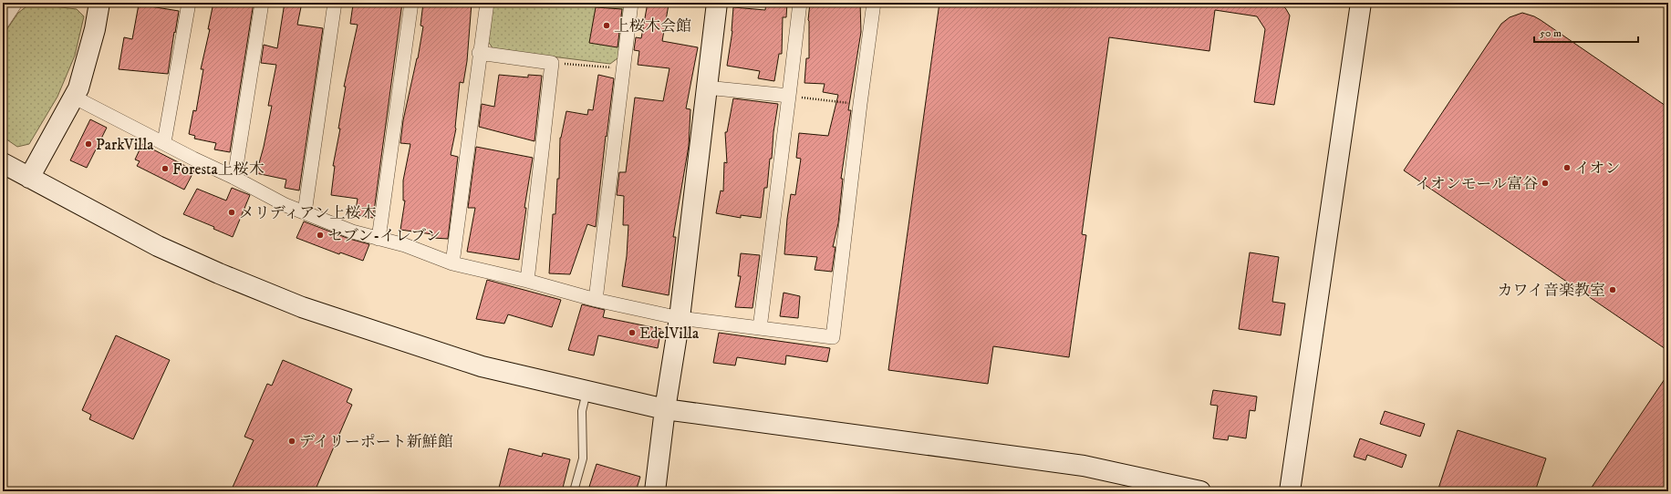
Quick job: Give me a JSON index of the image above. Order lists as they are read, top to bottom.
{
  "places": [
    "上桜木会館",
    "ParkVilla",
    "イオン",
    "Foresta上桜木",
    "イオンモール富谷",
    "メリディアン上桜木",
    "セブン-イレブン",
    "カワイ音楽教室",
    "EdelVilla",
    "デイリーポート新鮮館"
  ],
  "scale_bar": "50 m"
}
